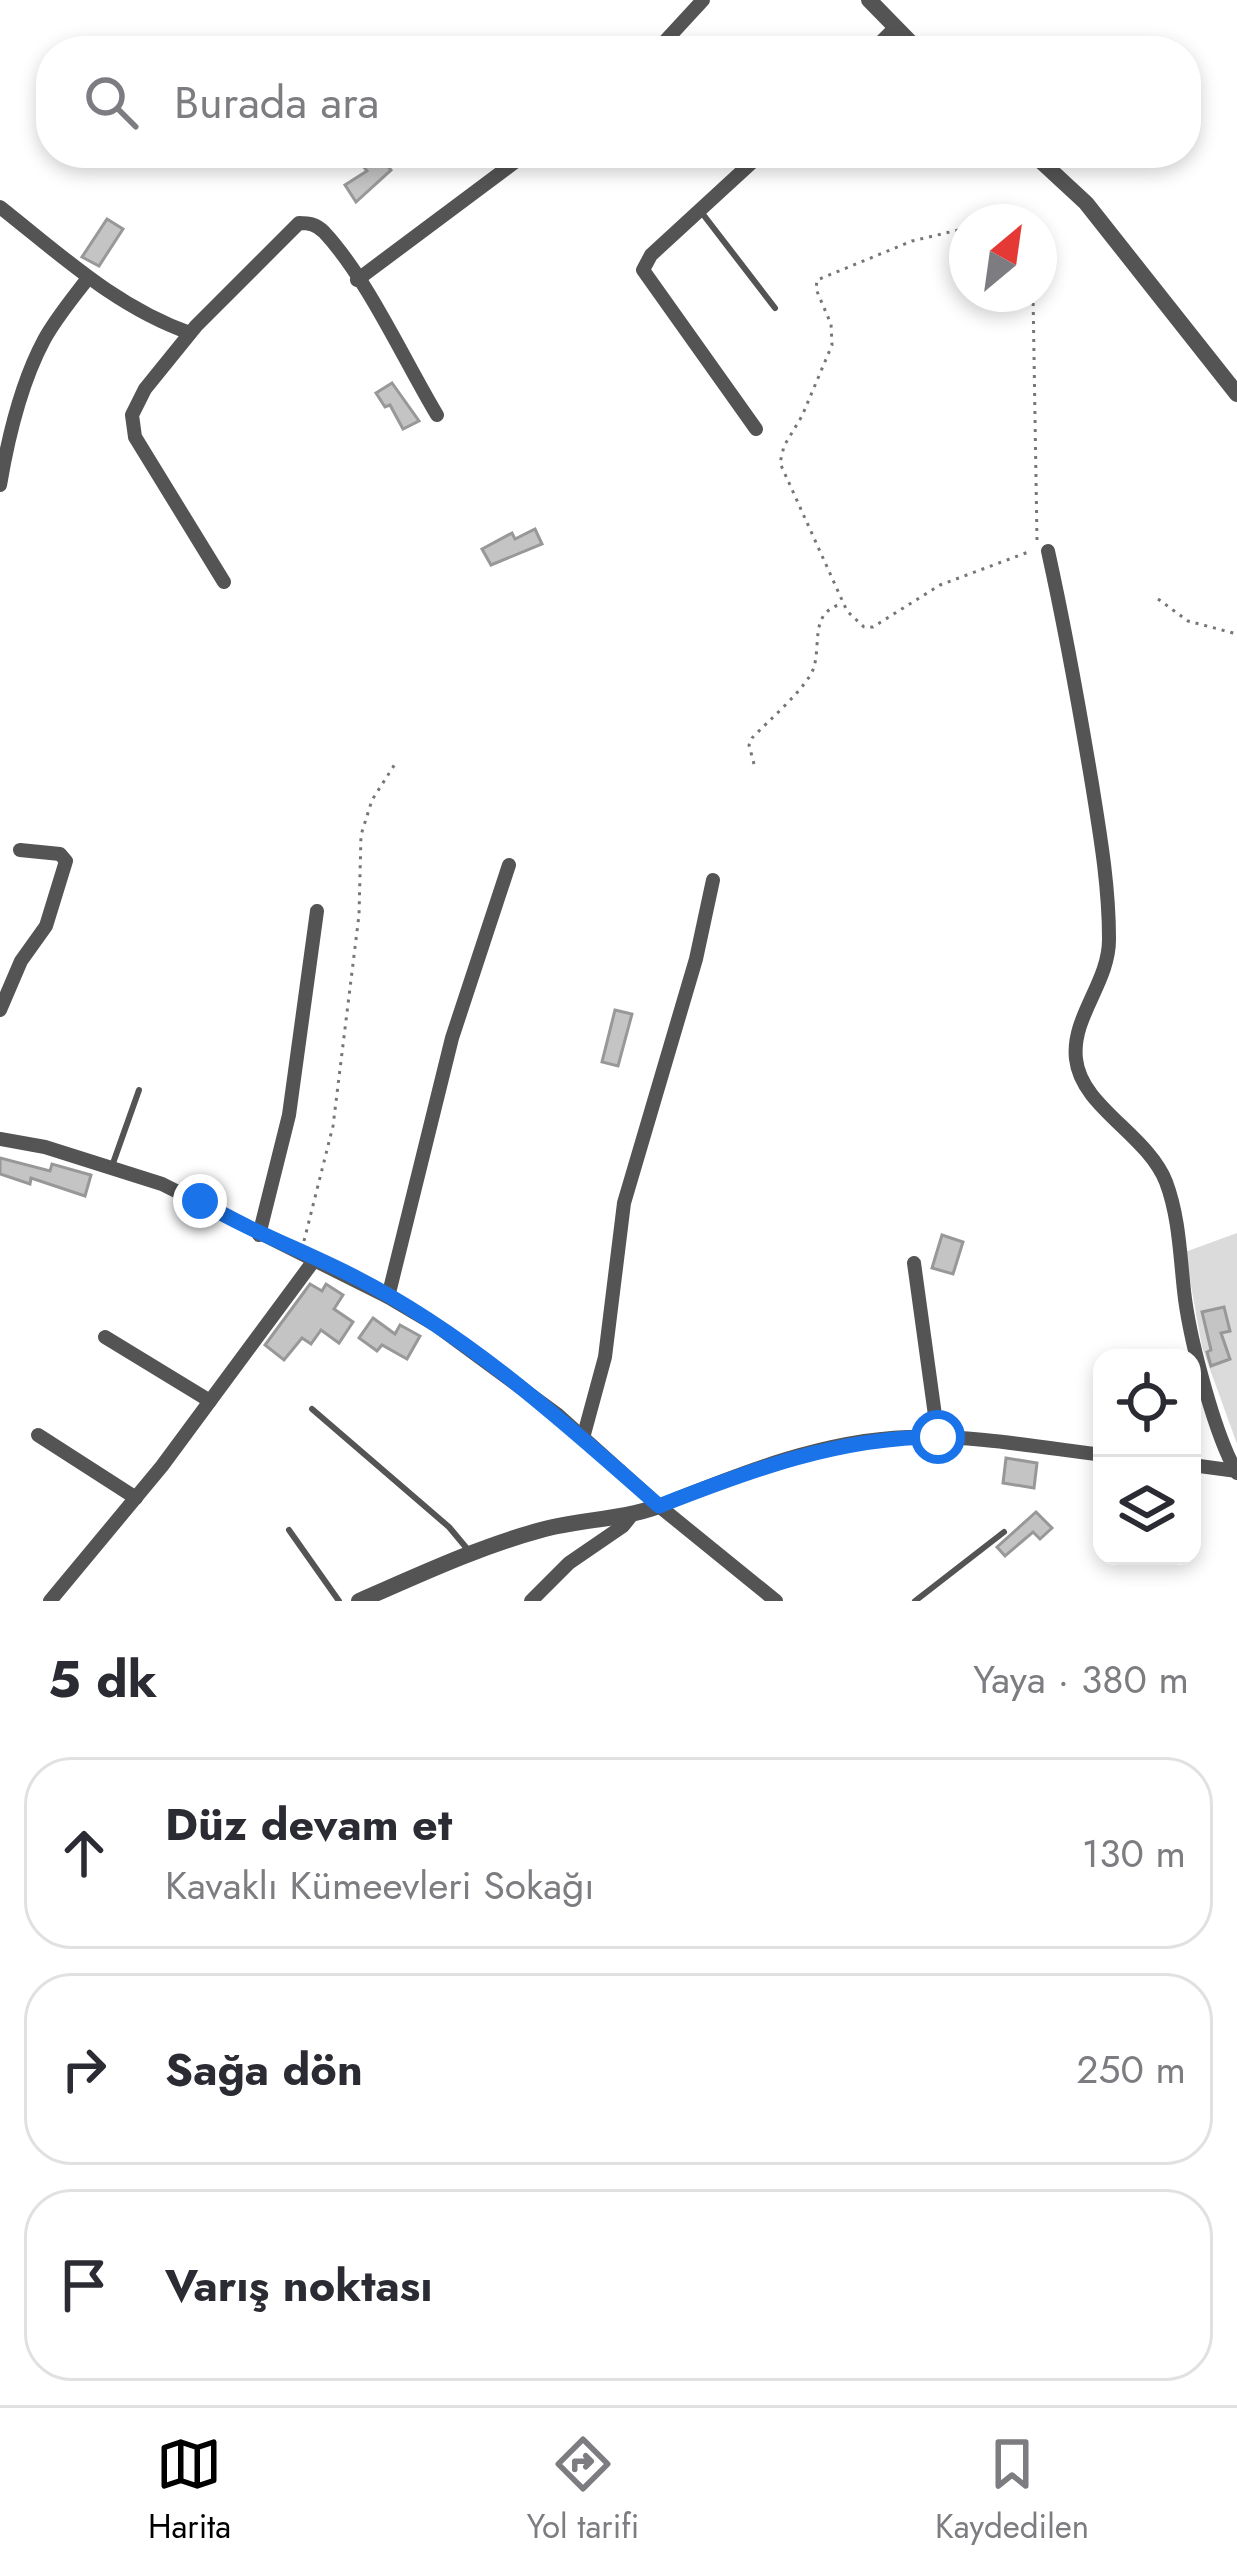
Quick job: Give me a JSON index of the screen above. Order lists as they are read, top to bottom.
{
  "north": "top right",
  "page": {
    "search": "Burada ara",
    "heading": ["5 dk", "Yaya · 380 m"],
    "list": [
      ["Düz devam et", "Kavaklı Kümeevleri Sokağı", "130 m"],
      ["Sağa dön", "250 m"],
      "Varış noktası"
    ],
    "nav": ["Harita", "Yol tarifi", "Kaydedilen"]
  }
}
